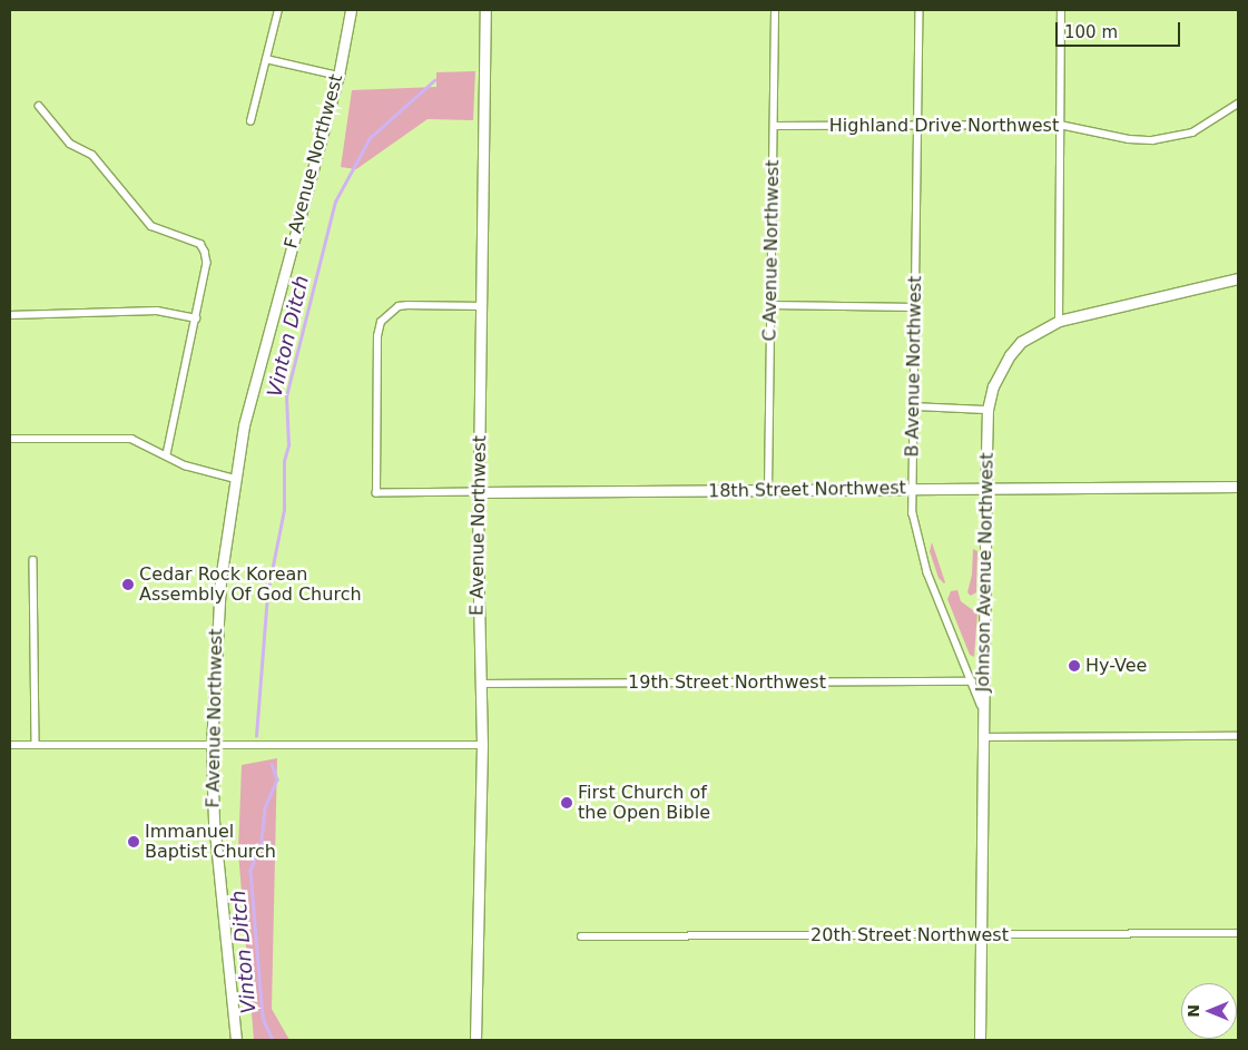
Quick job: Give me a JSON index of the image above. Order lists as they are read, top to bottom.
{
  "streets": {
    "street": [
      "Highland Drive Northwest",
      "F Avenue Northwest",
      "C Avenue Northwest",
      "B Avenue Northwest",
      "18th Street Northwest",
      "E Avenue Northwest",
      "Johnson Avenue Northwest",
      "19th Street Northwest",
      "20th Street Northwest"
    ]
  },
  "crossings": [
    ["Highland Drive Northwest", "C Avenue Northwest"],
    ["Highland Drive Northwest", "B Avenue Northwest"],
    ["C Avenue Northwest", "18th Street Northwest"],
    ["B Avenue Northwest", "18th Street Northwest"],
    ["B Avenue Northwest", "Johnson Avenue Northwest"],
    ["B Avenue Northwest", "19th Street Northwest"],
    ["18th Street Northwest", "E Avenue Northwest"],
    ["18th Street Northwest", "Johnson Avenue Northwest"],
    ["E Avenue Northwest", "19th Street Northwest"],
    ["Johnson Avenue Northwest", "20th Street Northwest"]
  ],
  "water": ["Vinton Ditch"],
  "places": [
    "Cedar Rock Korean Assembly Of God Church",
    "Hy-Vee",
    "First Church of the Open Bible",
    "Immanuel Baptist Church"
  ],
  "scale_bar": "100 m",
  "north": "left"
}
